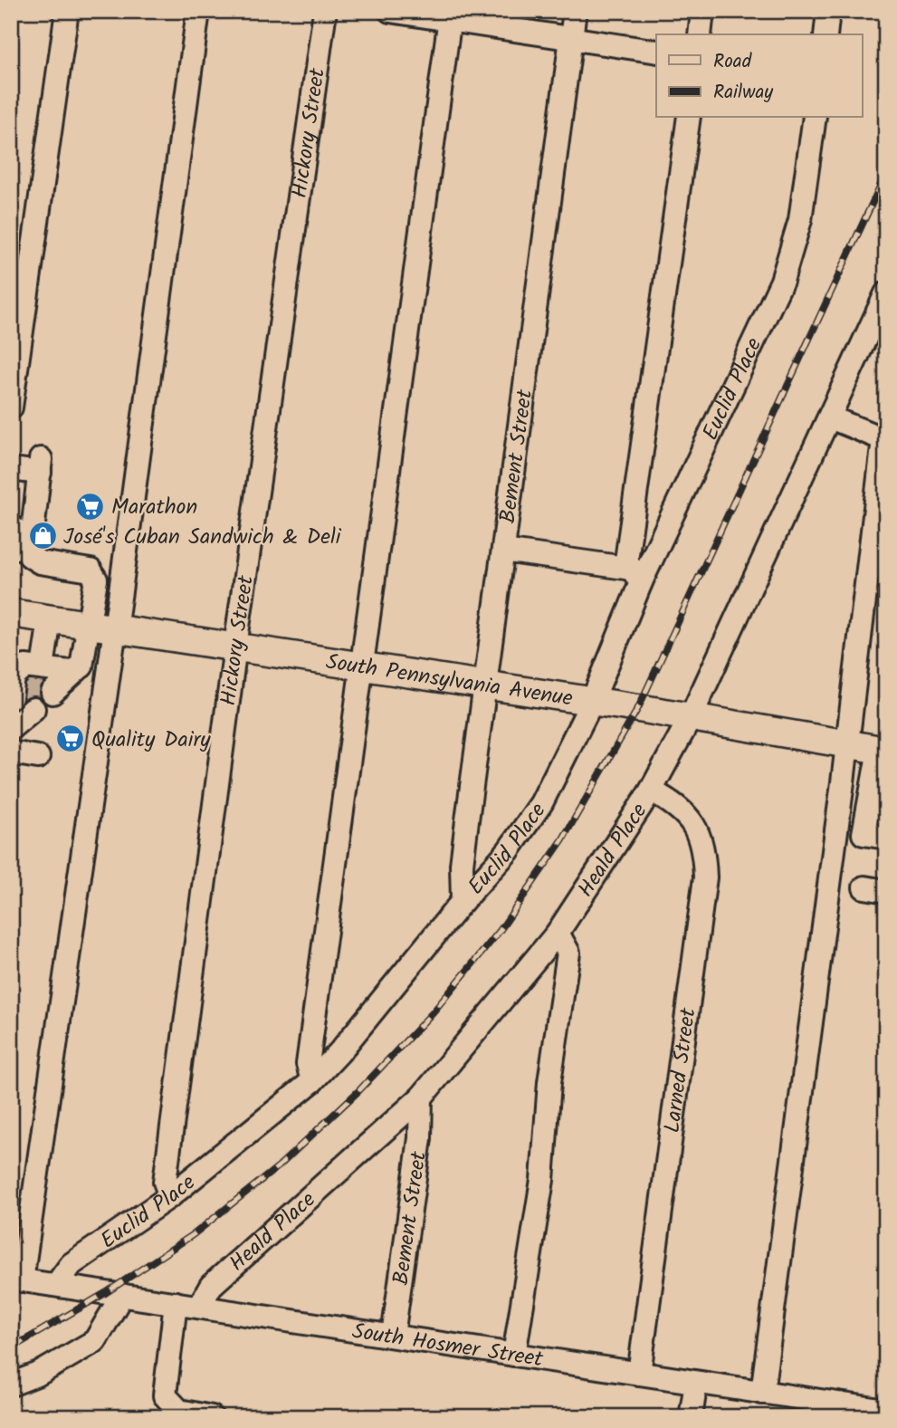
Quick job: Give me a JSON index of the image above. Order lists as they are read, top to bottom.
{
  "streets": {
    "main road": ["South Pennsylvania Avenue"],
    "street": [
      "Hickory Street",
      "Euclid Place",
      "Bement Street",
      "Heald Place",
      "Larned Street",
      "South Hosmer Street"
    ]
  },
  "crossings": [
    ["Hickory Street", "Euclid Place"],
    ["Hickory Street", "South Pennsylvania Avenue"],
    ["Euclid Place", "Bement Street"],
    ["Euclid Place", "South Pennsylvania Avenue"],
    ["Euclid Place", "South Hosmer Street"],
    ["Bement Street", "South Pennsylvania Avenue"],
    ["Bement Street", "Heald Place"],
    ["Bement Street", "South Hosmer Street"],
    ["South Pennsylvania Avenue", "Heald Place"],
    ["Heald Place", "Larned Street"],
    ["Heald Place", "South Hosmer Street"],
    ["Larned Street", "South Hosmer Street"]
  ],
  "places": {
    "supermarket": ["Marathon", "Quality Dairy"],
    "shop": ["José's Cuban Sandwich & Deli"]
  },
  "legend": ["Road", "Railway"]
}
